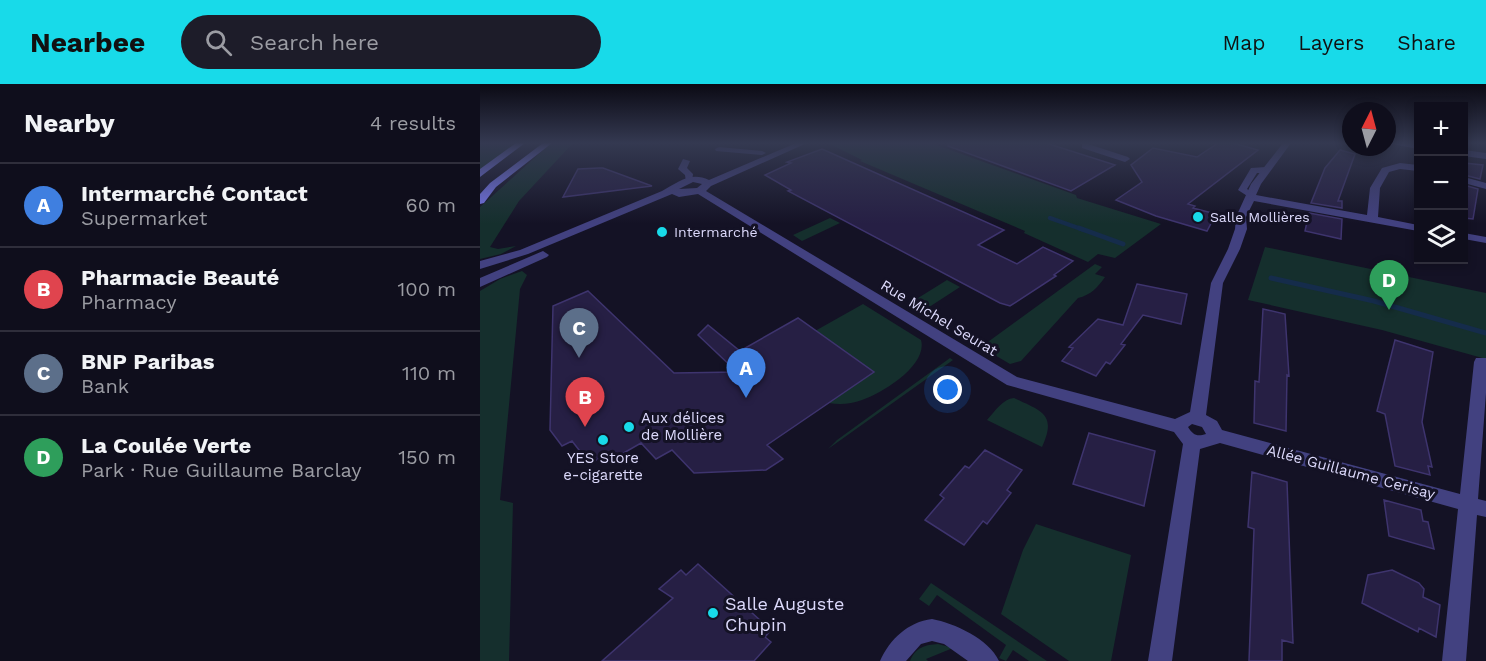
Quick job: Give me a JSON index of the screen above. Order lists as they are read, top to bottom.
{
  "streets": {
    "street": ["Rue Michel Seurat", "Allée Guillaume Cerisay"]
  },
  "places": [
    "Salle Mollières",
    "Intermarché",
    "Aux délices de Mollière",
    "YES Store e-cigarette",
    "Salle Auguste Chupin"
  ],
  "north": "top",
  "page": {
    "header": "Nearbee",
    "search": "Search here",
    "nav": ["Map", "Layers", "Share"],
    "heading": ["Nearby", "4 results"],
    "map_buttons": ["+", "−"],
    "list": [
      {
        "mark": "A",
        "name": "Intermarché Contact",
        "note": "Supermarket",
        "value": "60 m"
      },
      {
        "mark": "B",
        "name": "Pharmacie Beauté",
        "note": "Pharmacy",
        "value": "100 m"
      },
      {
        "mark": "C",
        "name": "BNP Paribas",
        "note": "Bank",
        "value": "110 m"
      },
      {
        "mark": "D",
        "name": "La Coulée Verte",
        "note": "Park · Rue Guillaume Barclay",
        "value": "150 m"
      }
    ],
    "pins": [
      "D",
      "C",
      "A",
      "B"
    ]
  }
}
